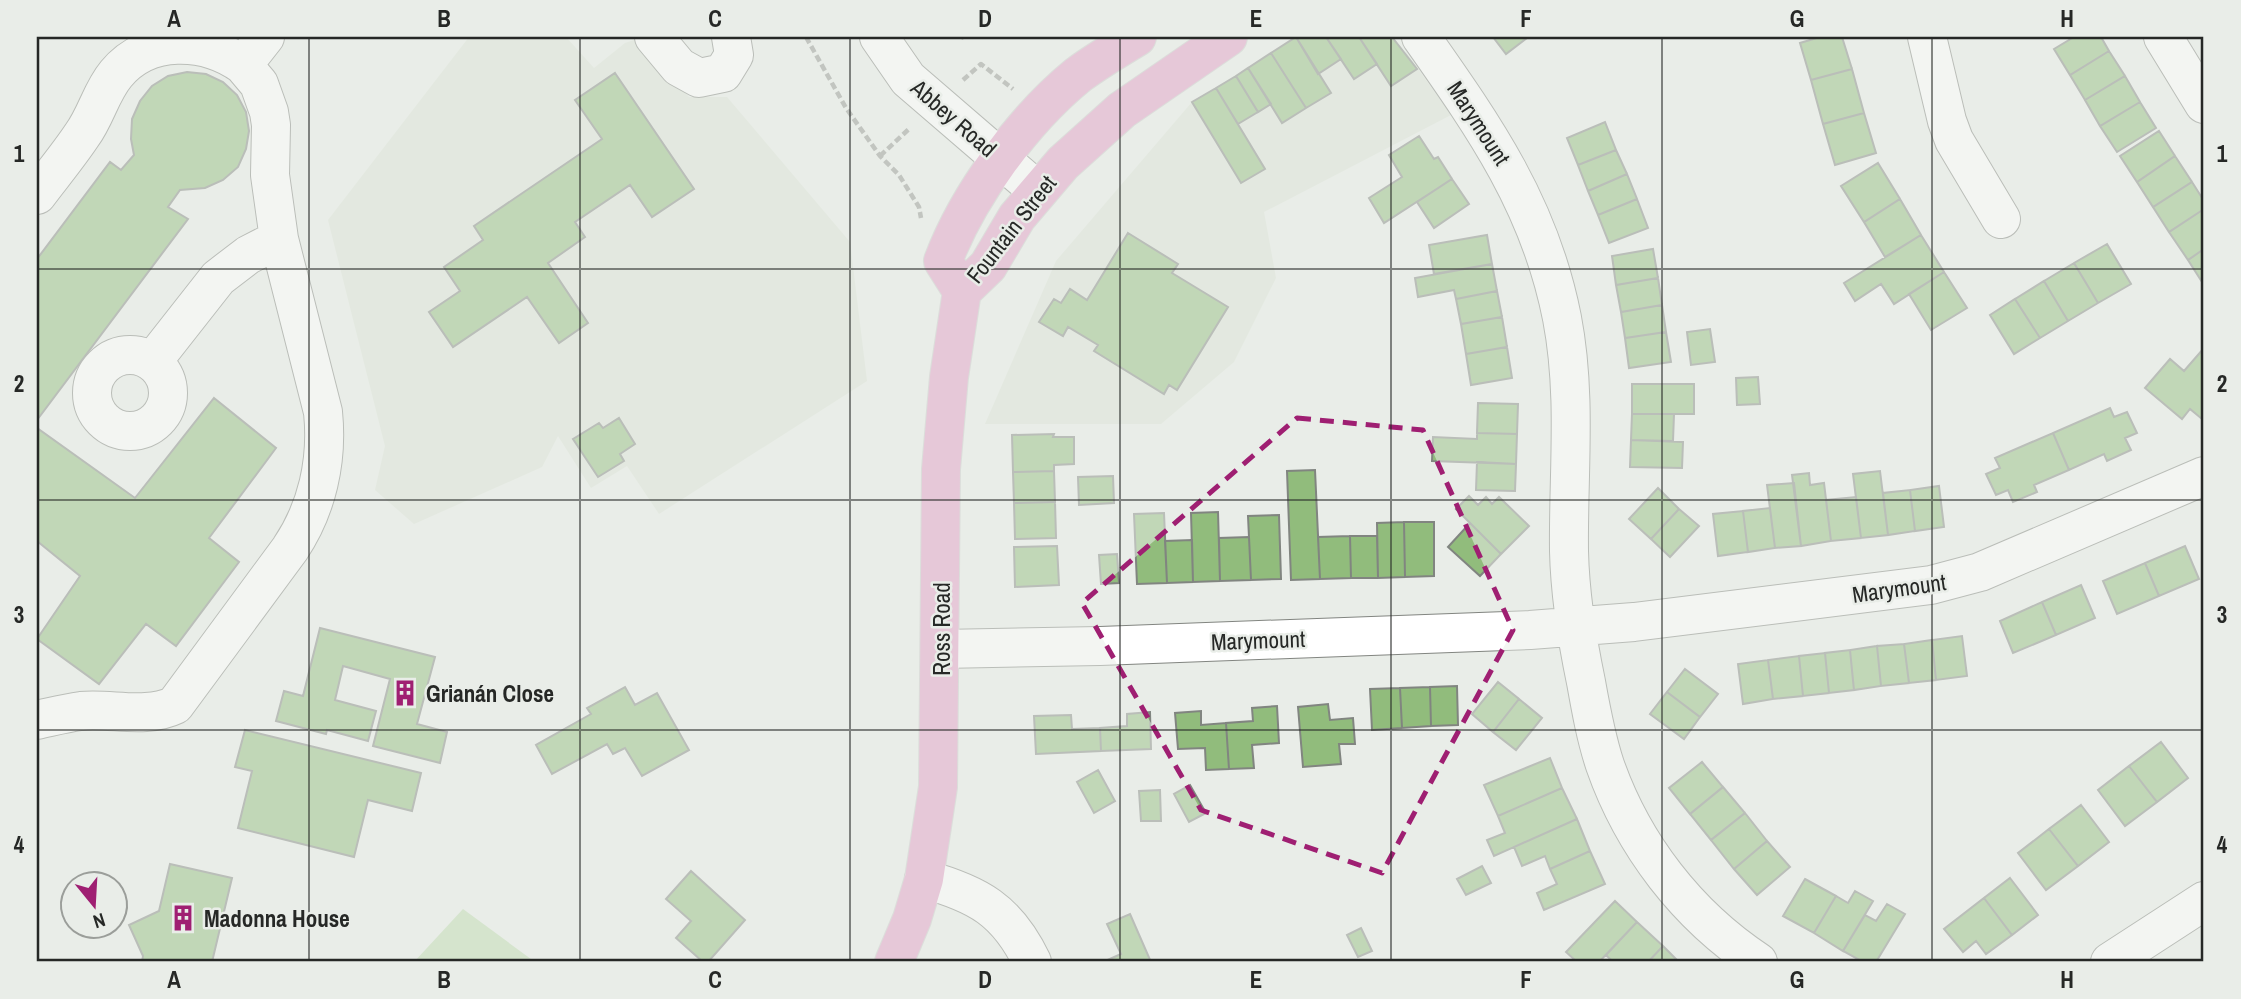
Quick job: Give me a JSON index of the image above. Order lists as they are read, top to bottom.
{
  "streets": {
    "main road": ["Fountain Street", "Ross Road"],
    "street": ["Abbey Road", "Marymount"]
  },
  "crossings": [
    ["Abbey Road", "Fountain Street"],
    ["Marymount", "Ross Road"],
    ["Fountain Street", "Ross Road"]
  ],
  "places": {
    "building": ["Grianán Close", "Madonna House"]
  },
  "north": "bottom",
  "grid": {
    "columns": [
      "A",
      "B",
      "C",
      "D",
      "E",
      "F",
      "G",
      "H"
    ],
    "rows": [
      "1",
      "2",
      "3",
      "4"
    ]
  }
}
